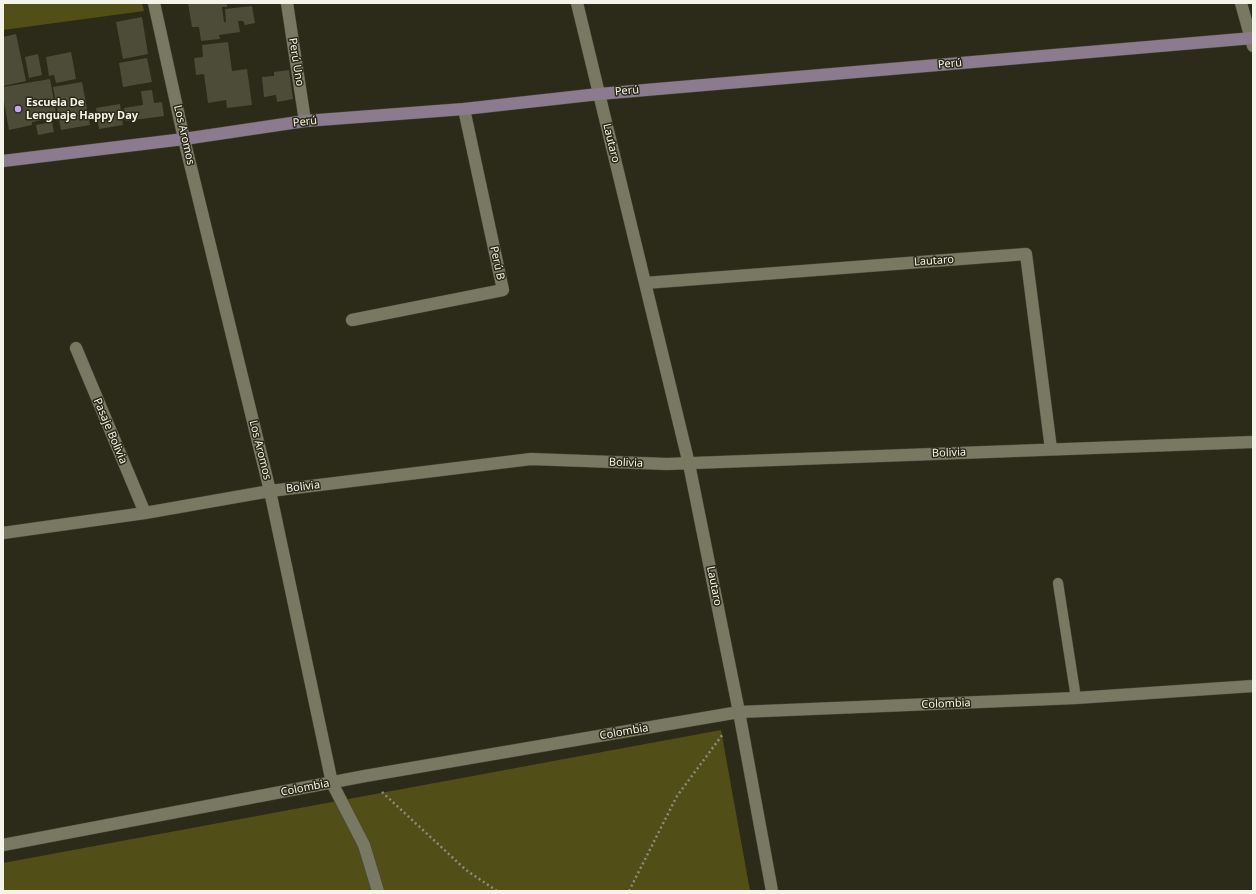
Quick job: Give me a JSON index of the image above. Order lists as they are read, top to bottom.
{
  "streets": {
    "main road": ["Perú"],
    "street": [
      "Perú Uno",
      "Los Aromos",
      "Lautaro",
      "Perú B",
      "Pasaje Bolivia",
      "Bolivia",
      "Colombia"
    ]
  },
  "crossings": [
    ["Perú Uno", "Perú"],
    ["Perú", "Los Aromos"],
    ["Perú", "Lautaro"],
    ["Perú", "Perú B"],
    ["Los Aromos", "Bolivia"],
    ["Los Aromos", "Colombia"],
    ["Lautaro", "Bolivia"],
    ["Lautaro", "Colombia"],
    ["Pasaje Bolivia", "Bolivia"]
  ],
  "places": ["Escuela De Lenguaje Happy Day"]
}
